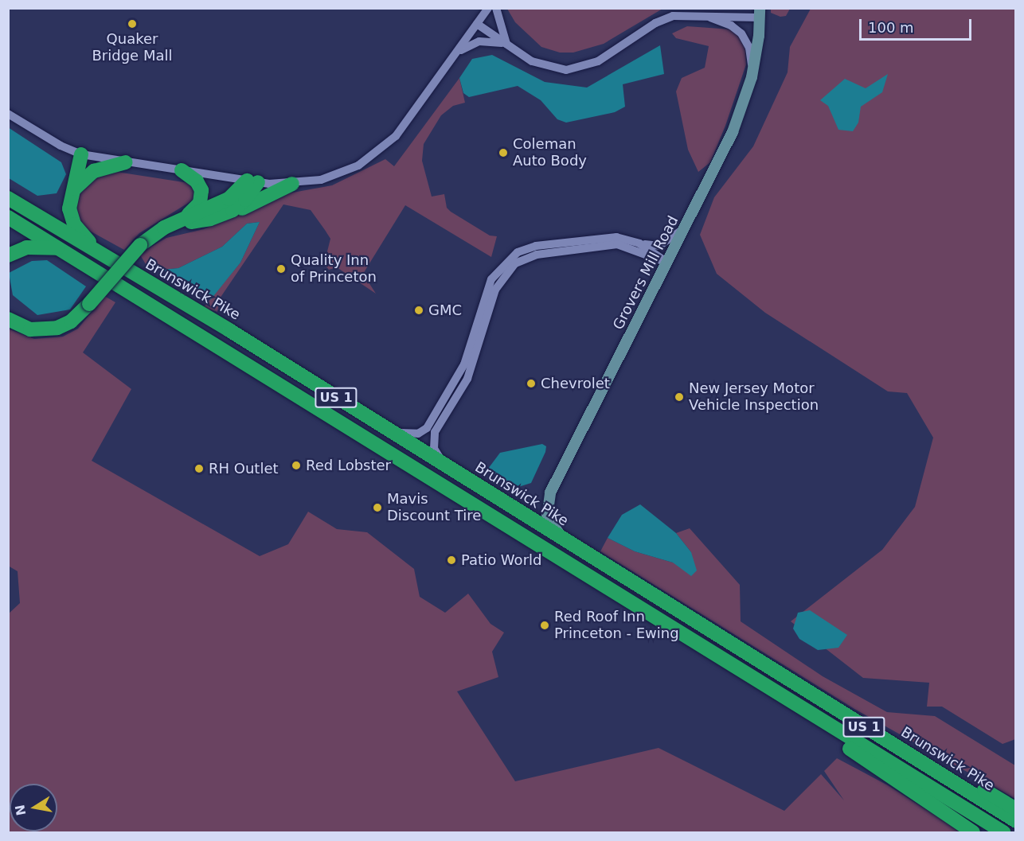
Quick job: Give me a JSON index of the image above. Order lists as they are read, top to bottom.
{
  "streets": {
    "highway": ["Brunswick Pike", "US 1"],
    "street": ["Grovers Mill Road"]
  },
  "crossings": [
    ["Grovers Mill Road", "Brunswick Pike"]
  ],
  "places": [
    "Quaker Bridge Mall",
    "Coleman Auto Body",
    "Quality Inn of Princeton",
    "GMC",
    "Chevrolet",
    "New Jersey Motor Vehicle Inspection",
    "Red Lobster",
    "RH Outlet",
    "Mavis Discount Tire",
    "Patio World",
    "Red Roof Inn Princeton - Ewing"
  ],
  "scale_bar": "100 m",
  "north": "left"
}
